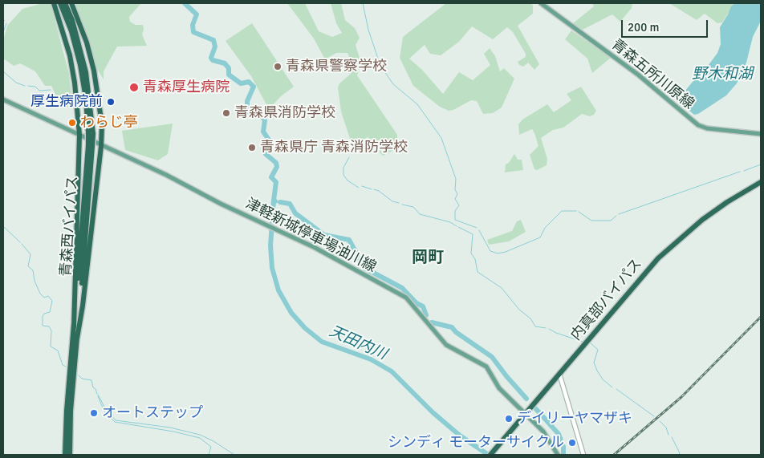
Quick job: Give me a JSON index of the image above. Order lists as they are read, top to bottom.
{
  "streets": {
    "highway": ["青森西バイパス", "内真部バイパス"],
    "main road": ["青森五所川原線", "津軽新城停車場油川線"]
  },
  "crossings": [
    ["津軽新城停車場油川線", "内真部バイパス"]
  ],
  "districts": ["岡町"],
  "water": ["野木和湖", "天田内川"],
  "places": [
    "青森県警察学校",
    "青森厚生病院",
    "厚生病院前",
    "青森県消防学校",
    "わらじ亭",
    "青森県庁 青森消防学校",
    "オートステップ",
    "デイリーヤマザキ",
    "シンディ モーターサイクル"
  ],
  "scale_bar": "200 m"
}
